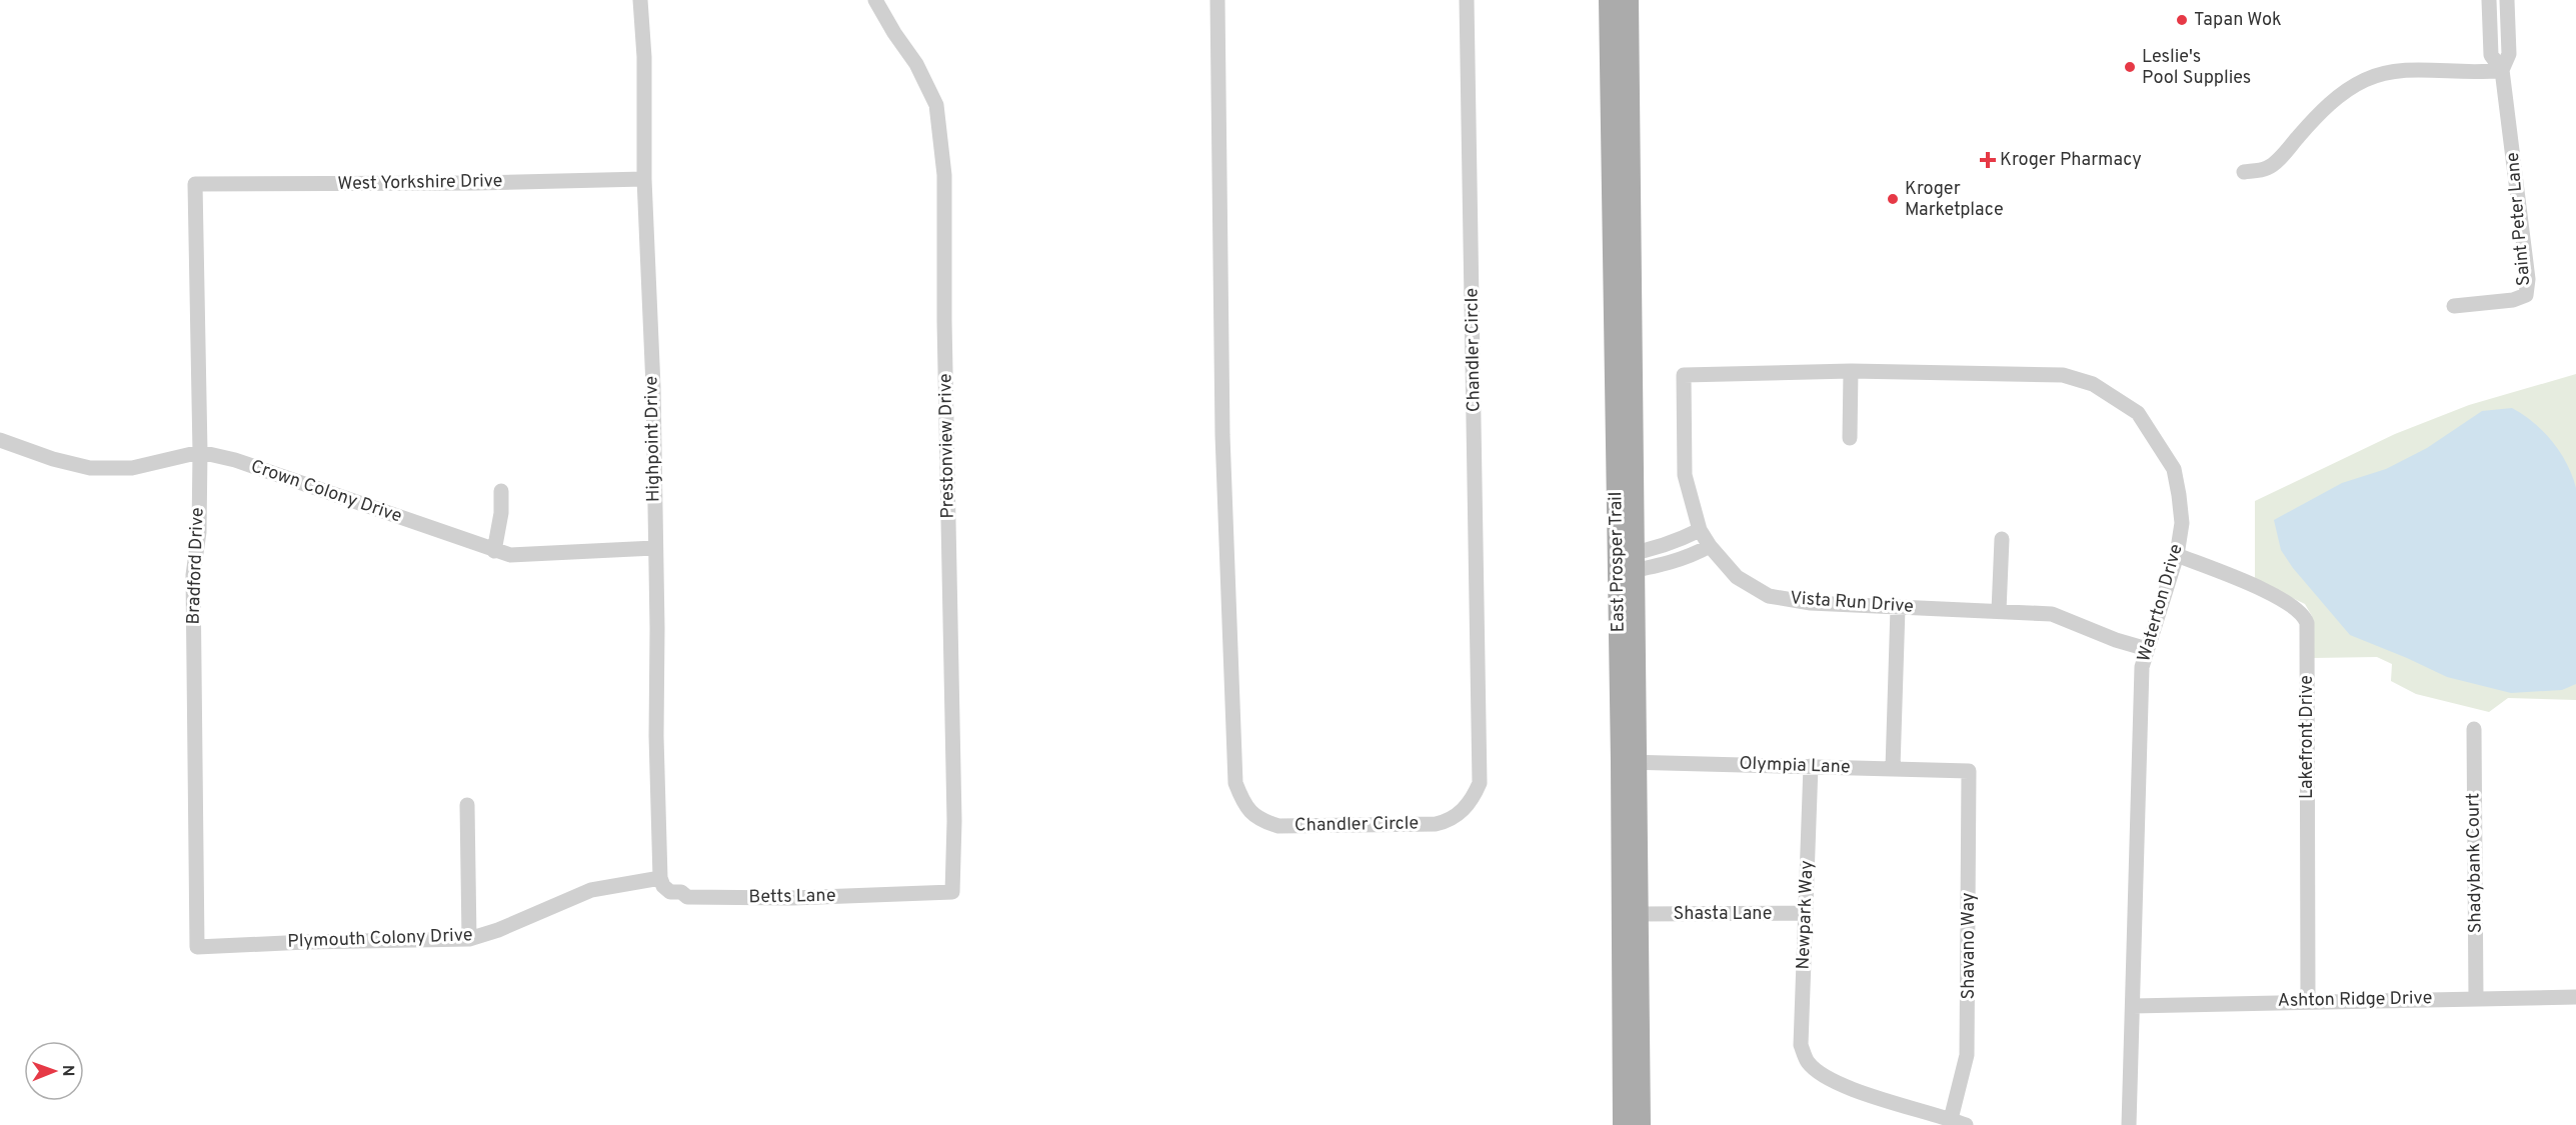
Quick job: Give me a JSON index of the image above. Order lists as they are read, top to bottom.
{
  "streets": {
    "main road": ["East Prosper Trail"],
    "street": [
      "West Yorkshire Drive",
      "Saint Peter Lane",
      "Chandler Circle",
      "Highpoint Drive",
      "Prestonview Drive",
      "Crown Colony Drive",
      "Bradford Drive",
      "Vista Run Drive",
      "Waterton Drive",
      "Lakefront Drive",
      "Olympia Lane",
      "Shadybank Court",
      "Betts Lane",
      "Shasta Lane",
      "Newpark Way",
      "Plymouth Colony Drive",
      "Shavano Way",
      "Ashton Ridge Drive"
    ]
  },
  "crossings": [
    ["West Yorkshire Drive", "Highpoint Drive"],
    ["West Yorkshire Drive", "Bradford Drive"],
    ["Highpoint Drive", "Crown Colony Drive"],
    ["Highpoint Drive", "Betts Lane"],
    ["Highpoint Drive", "Plymouth Colony Drive"],
    ["Prestonview Drive", "Betts Lane"],
    ["Crown Colony Drive", "Bradford Drive"],
    ["East Prosper Trail", "Olympia Lane"],
    ["East Prosper Trail", "Shasta Lane"],
    ["Bradford Drive", "Plymouth Colony Drive"],
    ["Vista Run Drive", "Waterton Drive"],
    ["Waterton Drive", "Lakefront Drive"],
    ["Waterton Drive", "Ashton Ridge Drive"],
    ["Lakefront Drive", "Ashton Ridge Drive"],
    ["Olympia Lane", "Newpark Way"],
    ["Olympia Lane", "Shavano Way"],
    ["Shadybank Court", "Ashton Ridge Drive"],
    ["Betts Lane", "Plymouth Colony Drive"],
    ["Shasta Lane", "Newpark Way"],
    ["Newpark Way", "Shavano Way"]
  ],
  "places": {
    "other": ["Tapan Wok", "Leslie's Pool Supplies", "Kroger Marketplace"],
    "health": ["Kroger Pharmacy"]
  },
  "north": "right"
}
